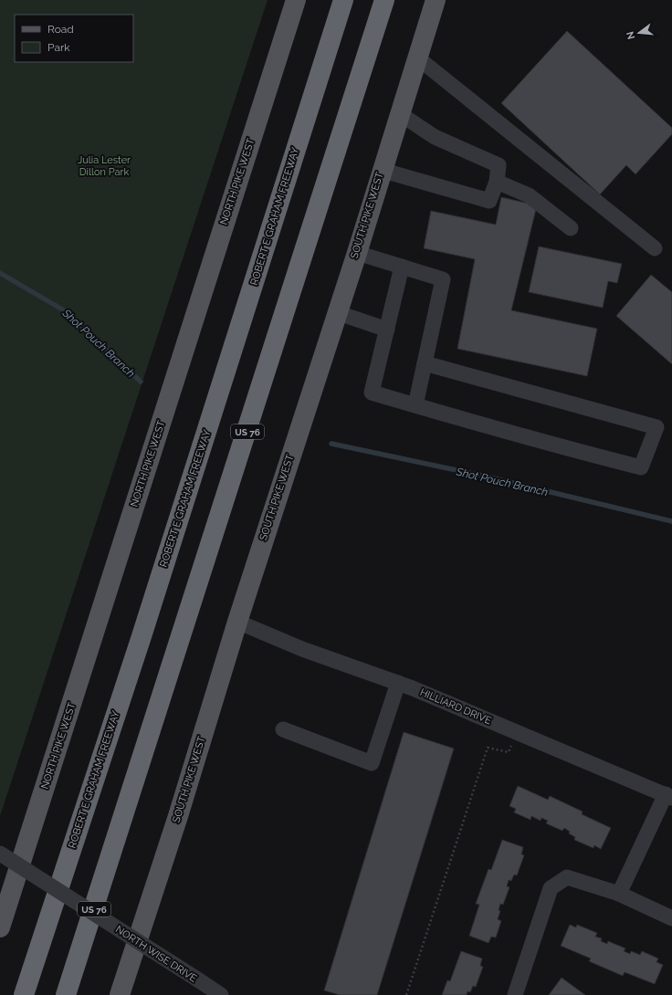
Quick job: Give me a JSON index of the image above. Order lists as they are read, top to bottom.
{
  "streets": {
    "highway": ["ROBERT E GRAHAM FREEWAY", "US 76"],
    "main road": ["NORTH PIKE WEST", "SOUTH PIKE WEST"],
    "street": ["HILLIARD DRIVE", "NORTH WISE DRIVE"]
  },
  "crossings": [
    ["SOUTH PIKE WEST", "HILLIARD DRIVE"]
  ],
  "water": ["Shot Pouch Branch"],
  "parks": ["Julia Lester Dillon Park"],
  "legend": ["Road", "Park"],
  "north": "left"
}
